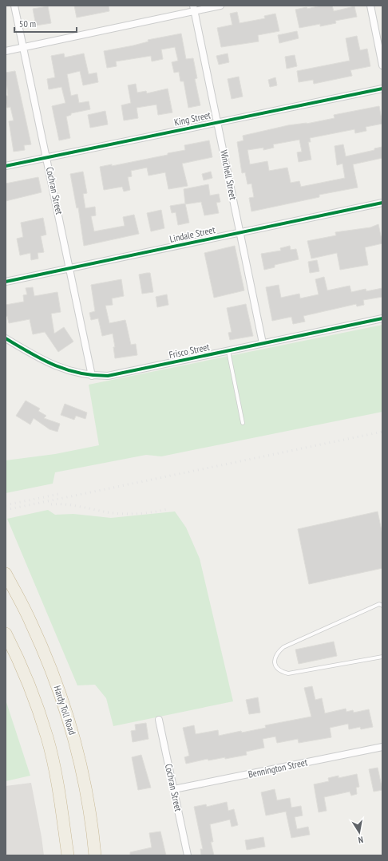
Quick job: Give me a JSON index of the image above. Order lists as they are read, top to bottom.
{
  "streets": {
    "highway": ["Hardy Toll Road"],
    "street": [
      "King Street",
      "Winchell Street",
      "Cochran Street",
      "Lindale Street",
      "Frisco Street",
      "Bennington Street"
    ]
  },
  "crossings": [
    ["King Street", "Winchell Street"],
    ["King Street", "Cochran Street"],
    ["Winchell Street", "Lindale Street"],
    ["Winchell Street", "Frisco Street"],
    ["Cochran Street", "Lindale Street"],
    ["Cochran Street", "Frisco Street"],
    ["Cochran Street", "Bennington Street"]
  ],
  "scale_bar": "50 m",
  "north": "bottom"
}
